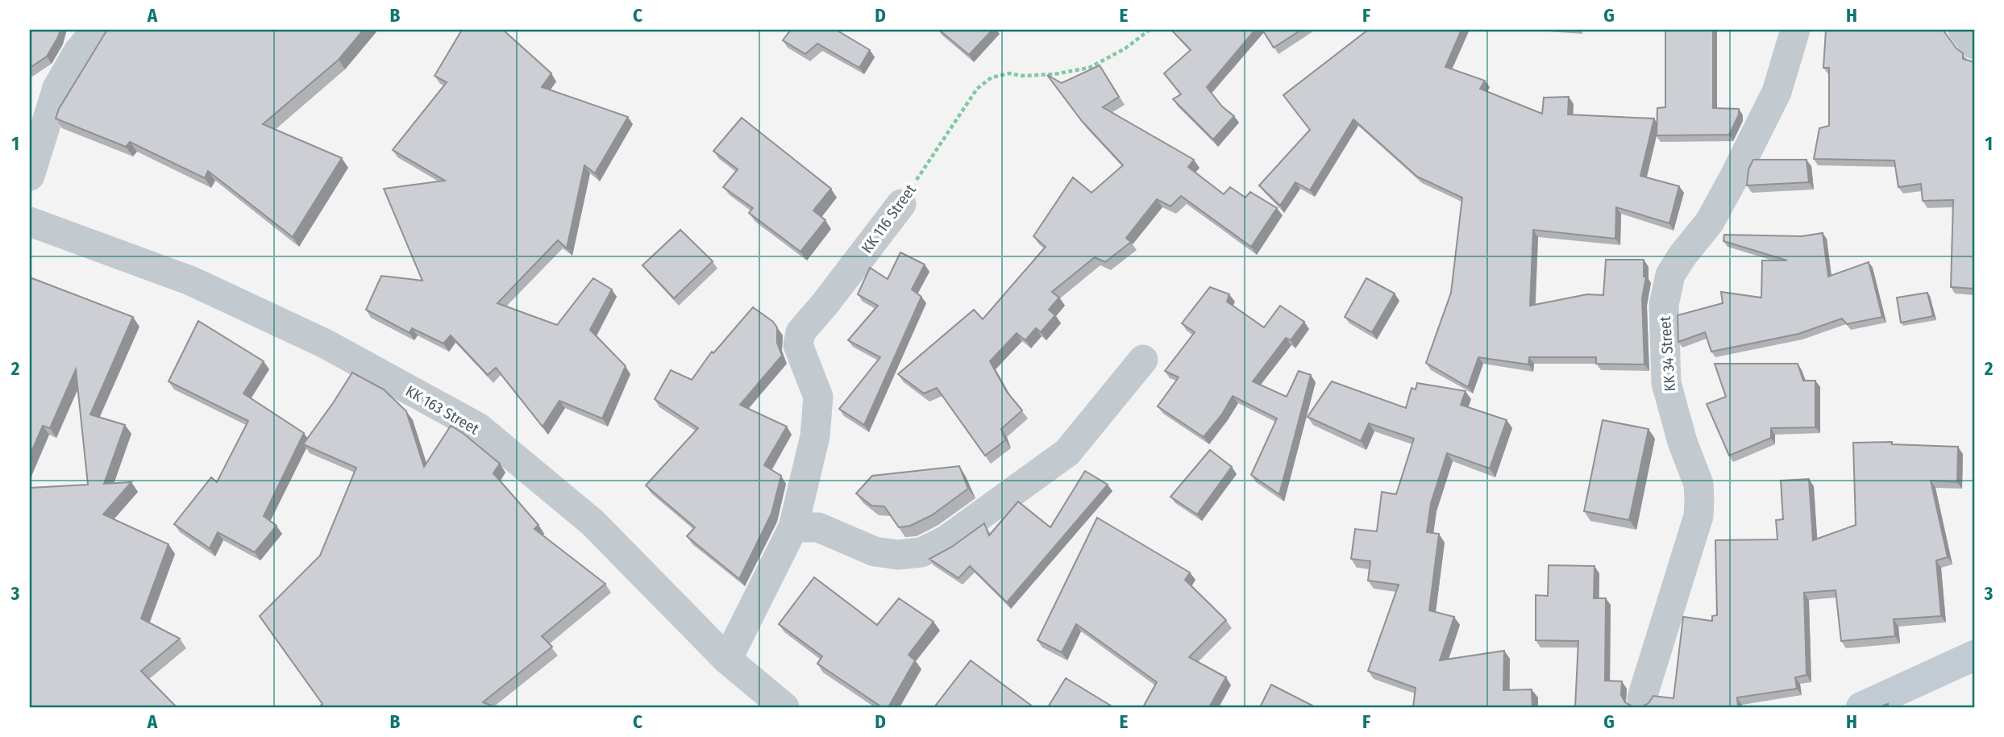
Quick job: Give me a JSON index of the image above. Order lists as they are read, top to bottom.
{
  "streets": {
    "street": ["KK 116 Street", "KK 34 Street", "KK 163 Street"]
  },
  "crossings": [
    ["KK 116 Street", "KK 163 Street"]
  ],
  "grid": {
    "columns": [
      "A",
      "B",
      "C",
      "D",
      "E",
      "F",
      "G",
      "H"
    ],
    "rows": ["1", "2", "3"]
  }
}
